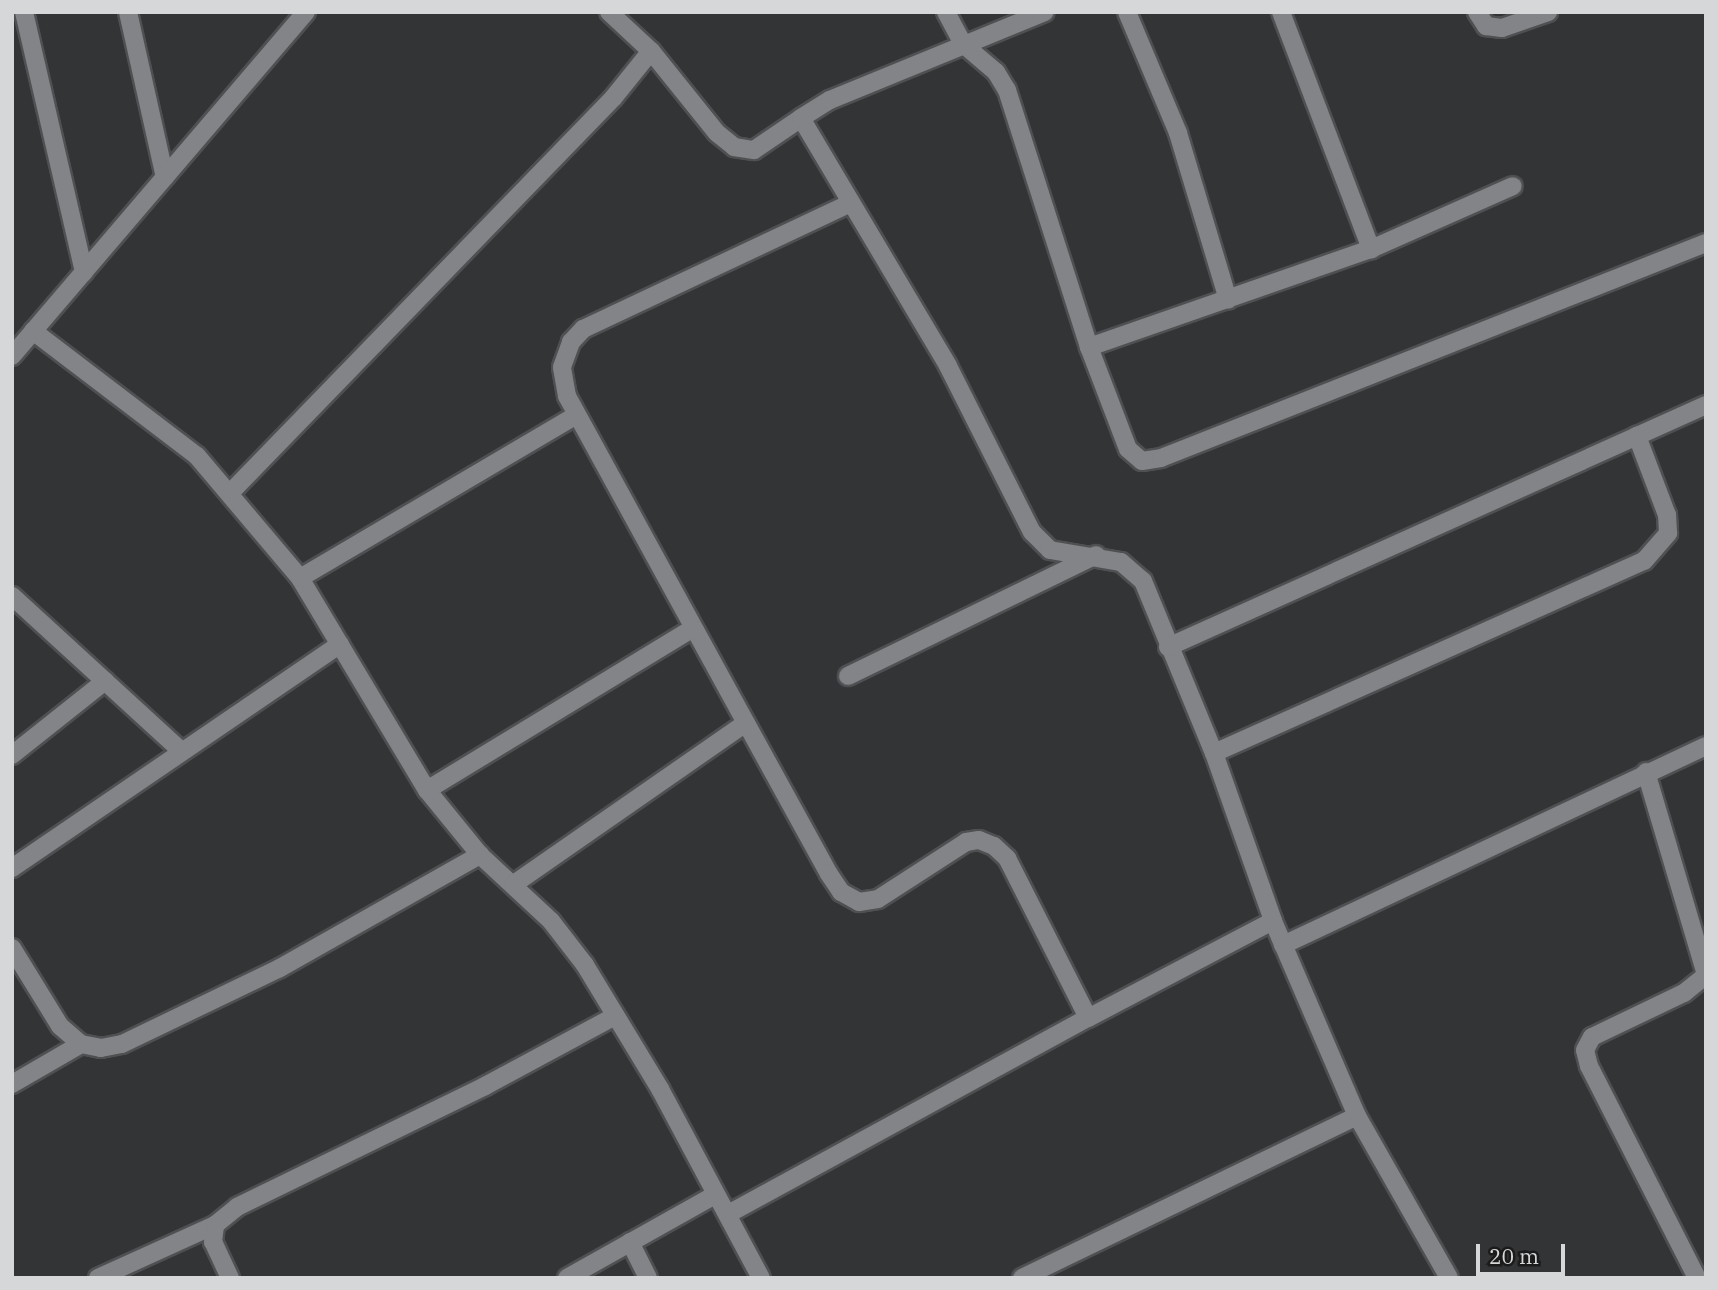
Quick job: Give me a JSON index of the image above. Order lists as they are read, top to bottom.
{
  "scale_bar": "20 m"
}
